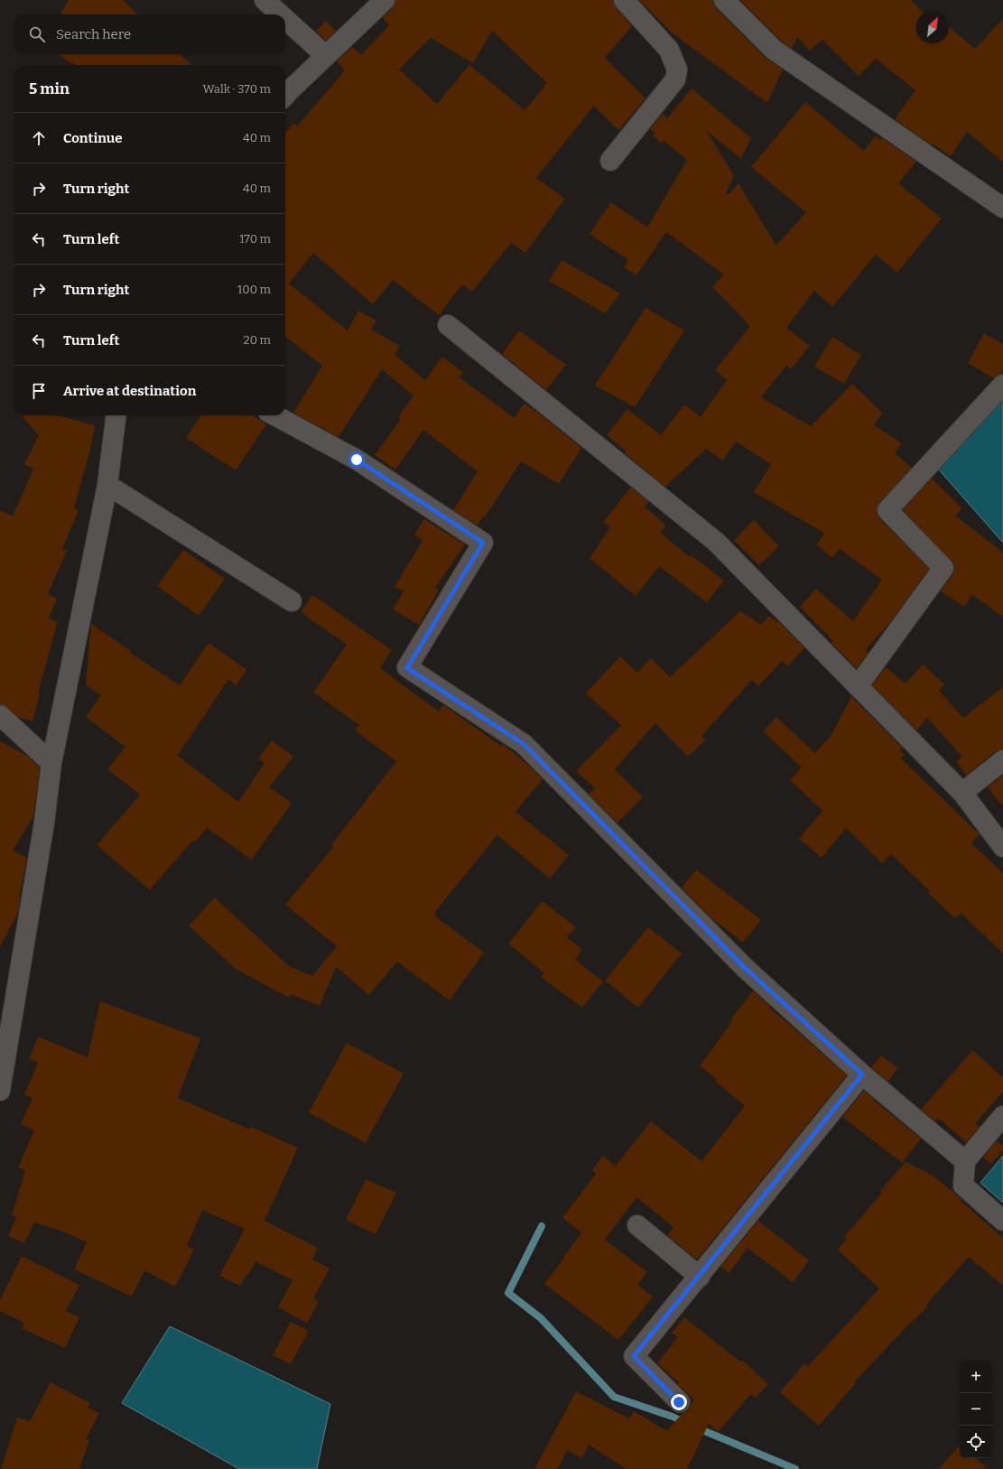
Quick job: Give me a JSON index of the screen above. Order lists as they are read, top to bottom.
{
  "north": "top right",
  "page": {
    "search": "Search here",
    "heading": ["5 min", "Walk · 370 m"],
    "list": [
      ["Continue", "40 m"],
      ["Turn right", "40 m"],
      ["Turn left", "170 m"],
      ["Turn right", "100 m"],
      ["Turn left", "20 m"],
      "Arrive at destination"
    ],
    "map_buttons": ["+", "−"]
  }
}
